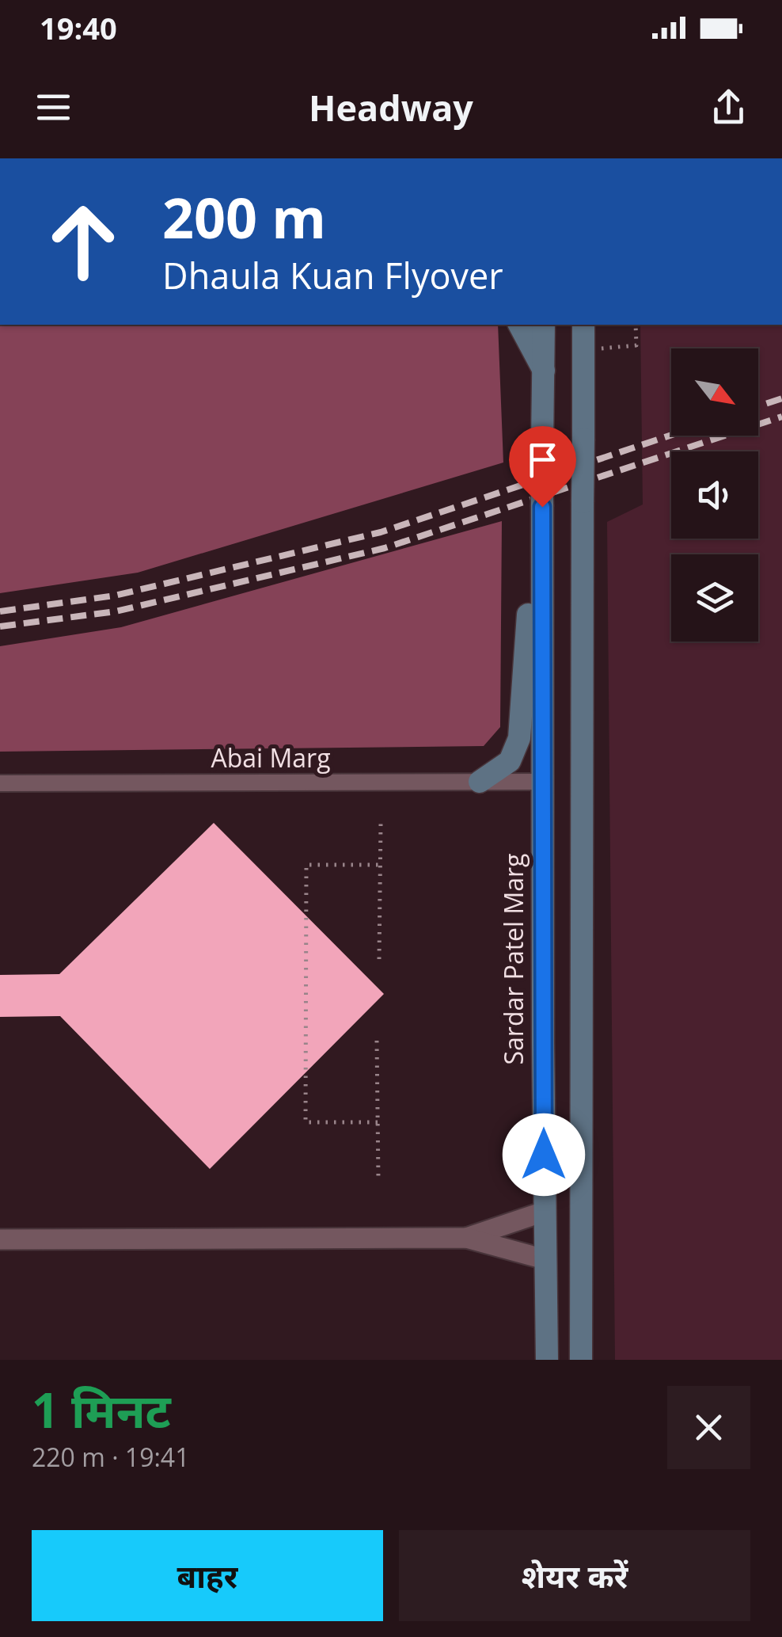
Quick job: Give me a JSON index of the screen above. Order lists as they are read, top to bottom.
{
  "streets": {
    "main road": ["Sardar Patel Marg"],
    "street": ["Abai Marg"]
  },
  "crossings": [
    ["Abai Marg", "Sardar Patel Marg"]
  ],
  "north": "bottom right",
  "page": {
    "status": "19:40",
    "header": "Headway",
    "turn": ["200 m", "Dhaula Kuan Flyover"],
    "heading": ["1 मिनट", "220 m · 19:41"],
    "buttons": ["बाहर", "शेयर करें"]
  }
}
